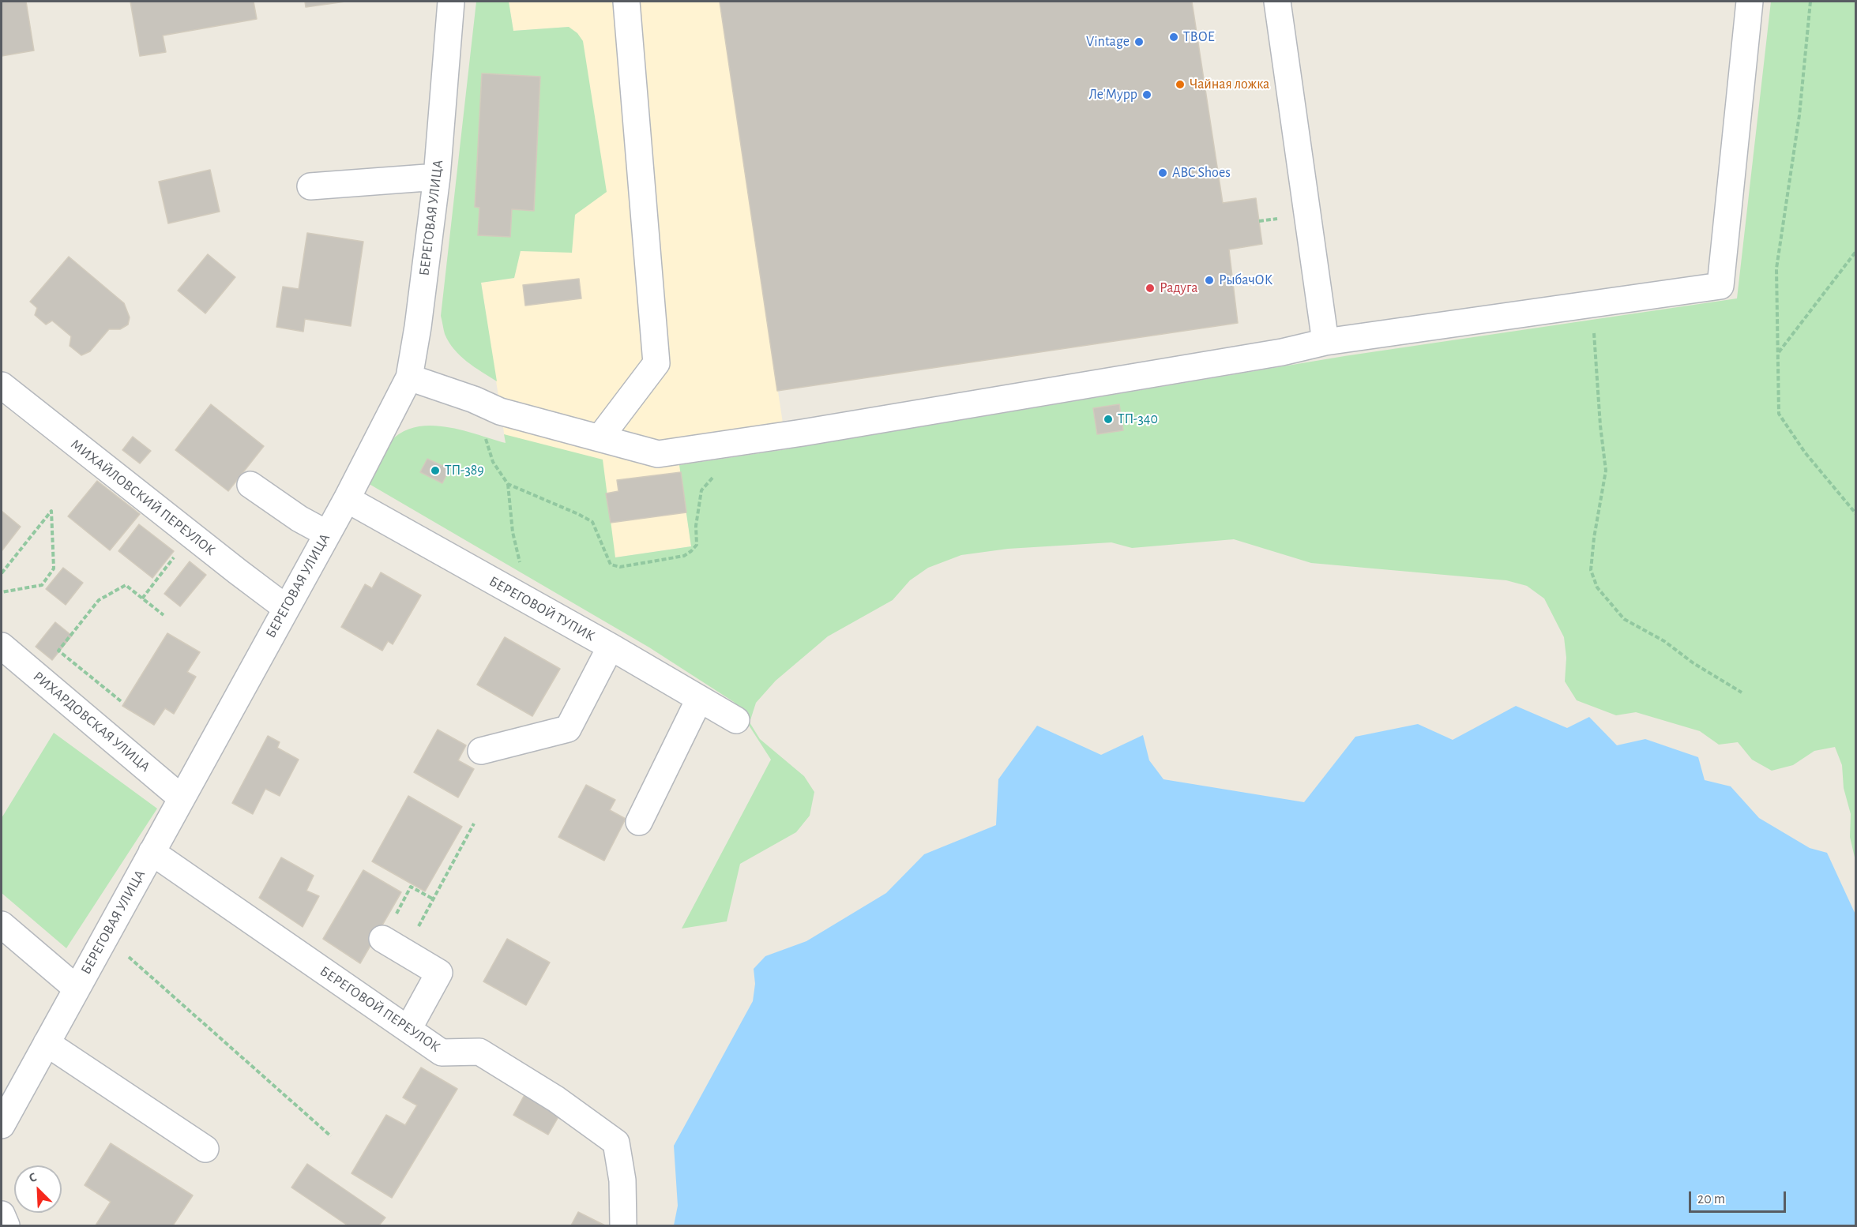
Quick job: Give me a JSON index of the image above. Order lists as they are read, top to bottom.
{
  "streets": {
    "street": [
      "БЕРЕГОВАЯ УЛИЦА",
      "МИХАЙЛОВСКИЙ ПЕРЕУЛОК",
      "БЕРЕГОВОЙ ТУПИК",
      "РИХАРДОВСКАЯ УЛИЦА",
      "БЕРЕГОВОЙ ПЕРЕУЛОК"
    ]
  },
  "crossings": [
    ["БЕРЕГОВАЯ УЛИЦА", "МИХАЙЛОВСКИЙ ПЕРЕУЛОК"],
    ["БЕРЕГОВАЯ УЛИЦА", "БЕРЕГОВОЙ ТУПИК"],
    ["БЕРЕГОВАЯ УЛИЦА", "РИХАРДОВСКАЯ УЛИЦА"],
    ["БЕРЕГОВАЯ УЛИЦА", "БЕРЕГОВОЙ ПЕРЕУЛОК"]
  ],
  "places": [
    "ТВОЕ",
    "Vintage",
    "Чайная ложка",
    "Ле'Мурр",
    "ABC Shoes",
    "РыбачОК",
    "Радуга",
    "ТП-340",
    "ТП-389"
  ],
  "scale_bar": "20 m",
  "north": "top left"
}
